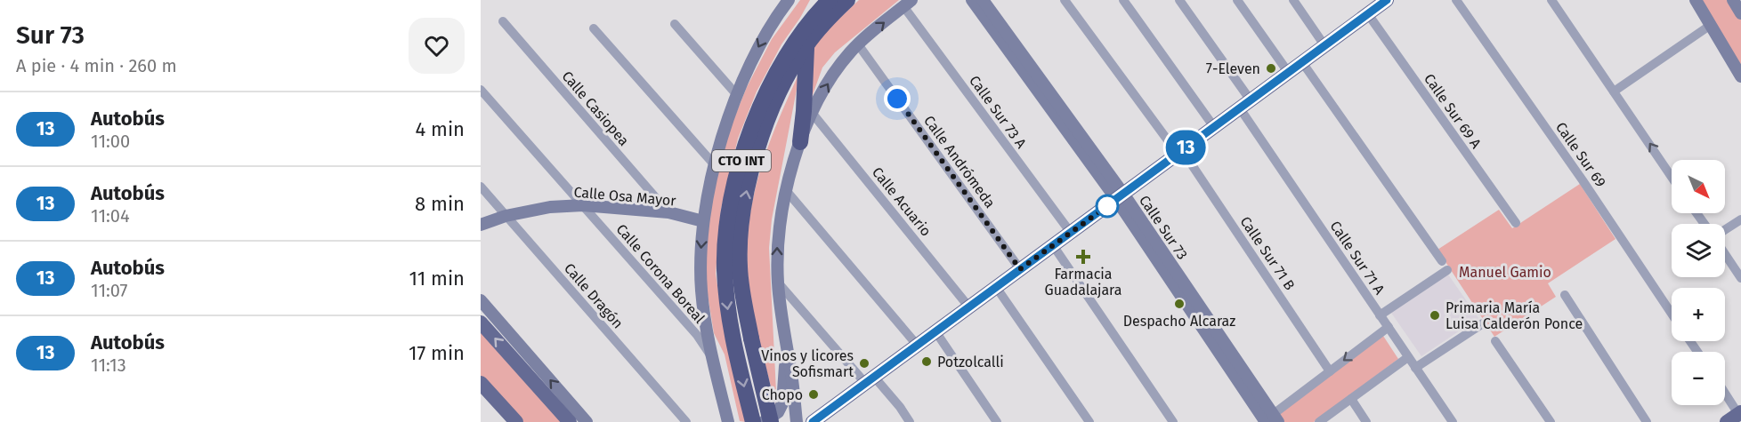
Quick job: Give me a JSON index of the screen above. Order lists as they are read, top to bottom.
{
  "streets": {
    "highway": ["CTO INT"],
    "main road": ["Calle Osa Mayor", "Calle Sur 73"],
    "street": [
      "Calle Casiopea",
      "Calle Sur 69 A",
      "Calle Sur 73 A",
      "Calle Sur 69",
      "Calle Andrómeda",
      "Calle Acuario",
      "Calle Sur 71 B",
      "Calle Sur 71 A",
      "Calle Corona Boreal",
      "Calle Dragón"
    ]
  },
  "crossings": [
    ["Calle Casiopea", "Calle Osa Mayor"],
    ["Calle Sur 73 A", "CTO INT"],
    ["CTO INT", "Calle Andrómeda"],
    ["CTO INT", "Calle Osa Mayor"],
    ["CTO INT", "Calle Acuario"],
    ["CTO INT", "Calle Corona Boreal"],
    ["Calle Osa Mayor", "Calle Corona Boreal"],
    ["Calle Osa Mayor", "Calle Dragón"]
  ],
  "parks": ["Manuel Gamio"],
  "places": {
    "other": [
      "7-Eleven",
      "Despacho Alcaraz",
      "Primaria María Luisa Calderón Ponce",
      "Potzolcalli",
      "Vinos y licores Sofismart",
      "Chopo"
    ],
    "health": ["Farmacia Guadalajara"]
  },
  "lines": ["bus line 13"],
  "north": "bottom right",
  "page": {
    "heading": ["Sur 73", "A pie · 4 min · 260 m"],
    "on_map": "13",
    "list": [
      {
        "mark": "13",
        "name": "Autobús",
        "note": "11:00",
        "value": "4 min"
      },
      {
        "mark": "13",
        "name": "Autobús",
        "note": "11:04",
        "value": "8 min"
      },
      {
        "mark": "13",
        "name": "Autobús",
        "note": "11:07",
        "value": "11 min"
      },
      {
        "mark": "13",
        "name": "Autobús",
        "note": "11:13",
        "value": "17 min"
      }
    ],
    "map_buttons": ["+", "−"]
  }
}
